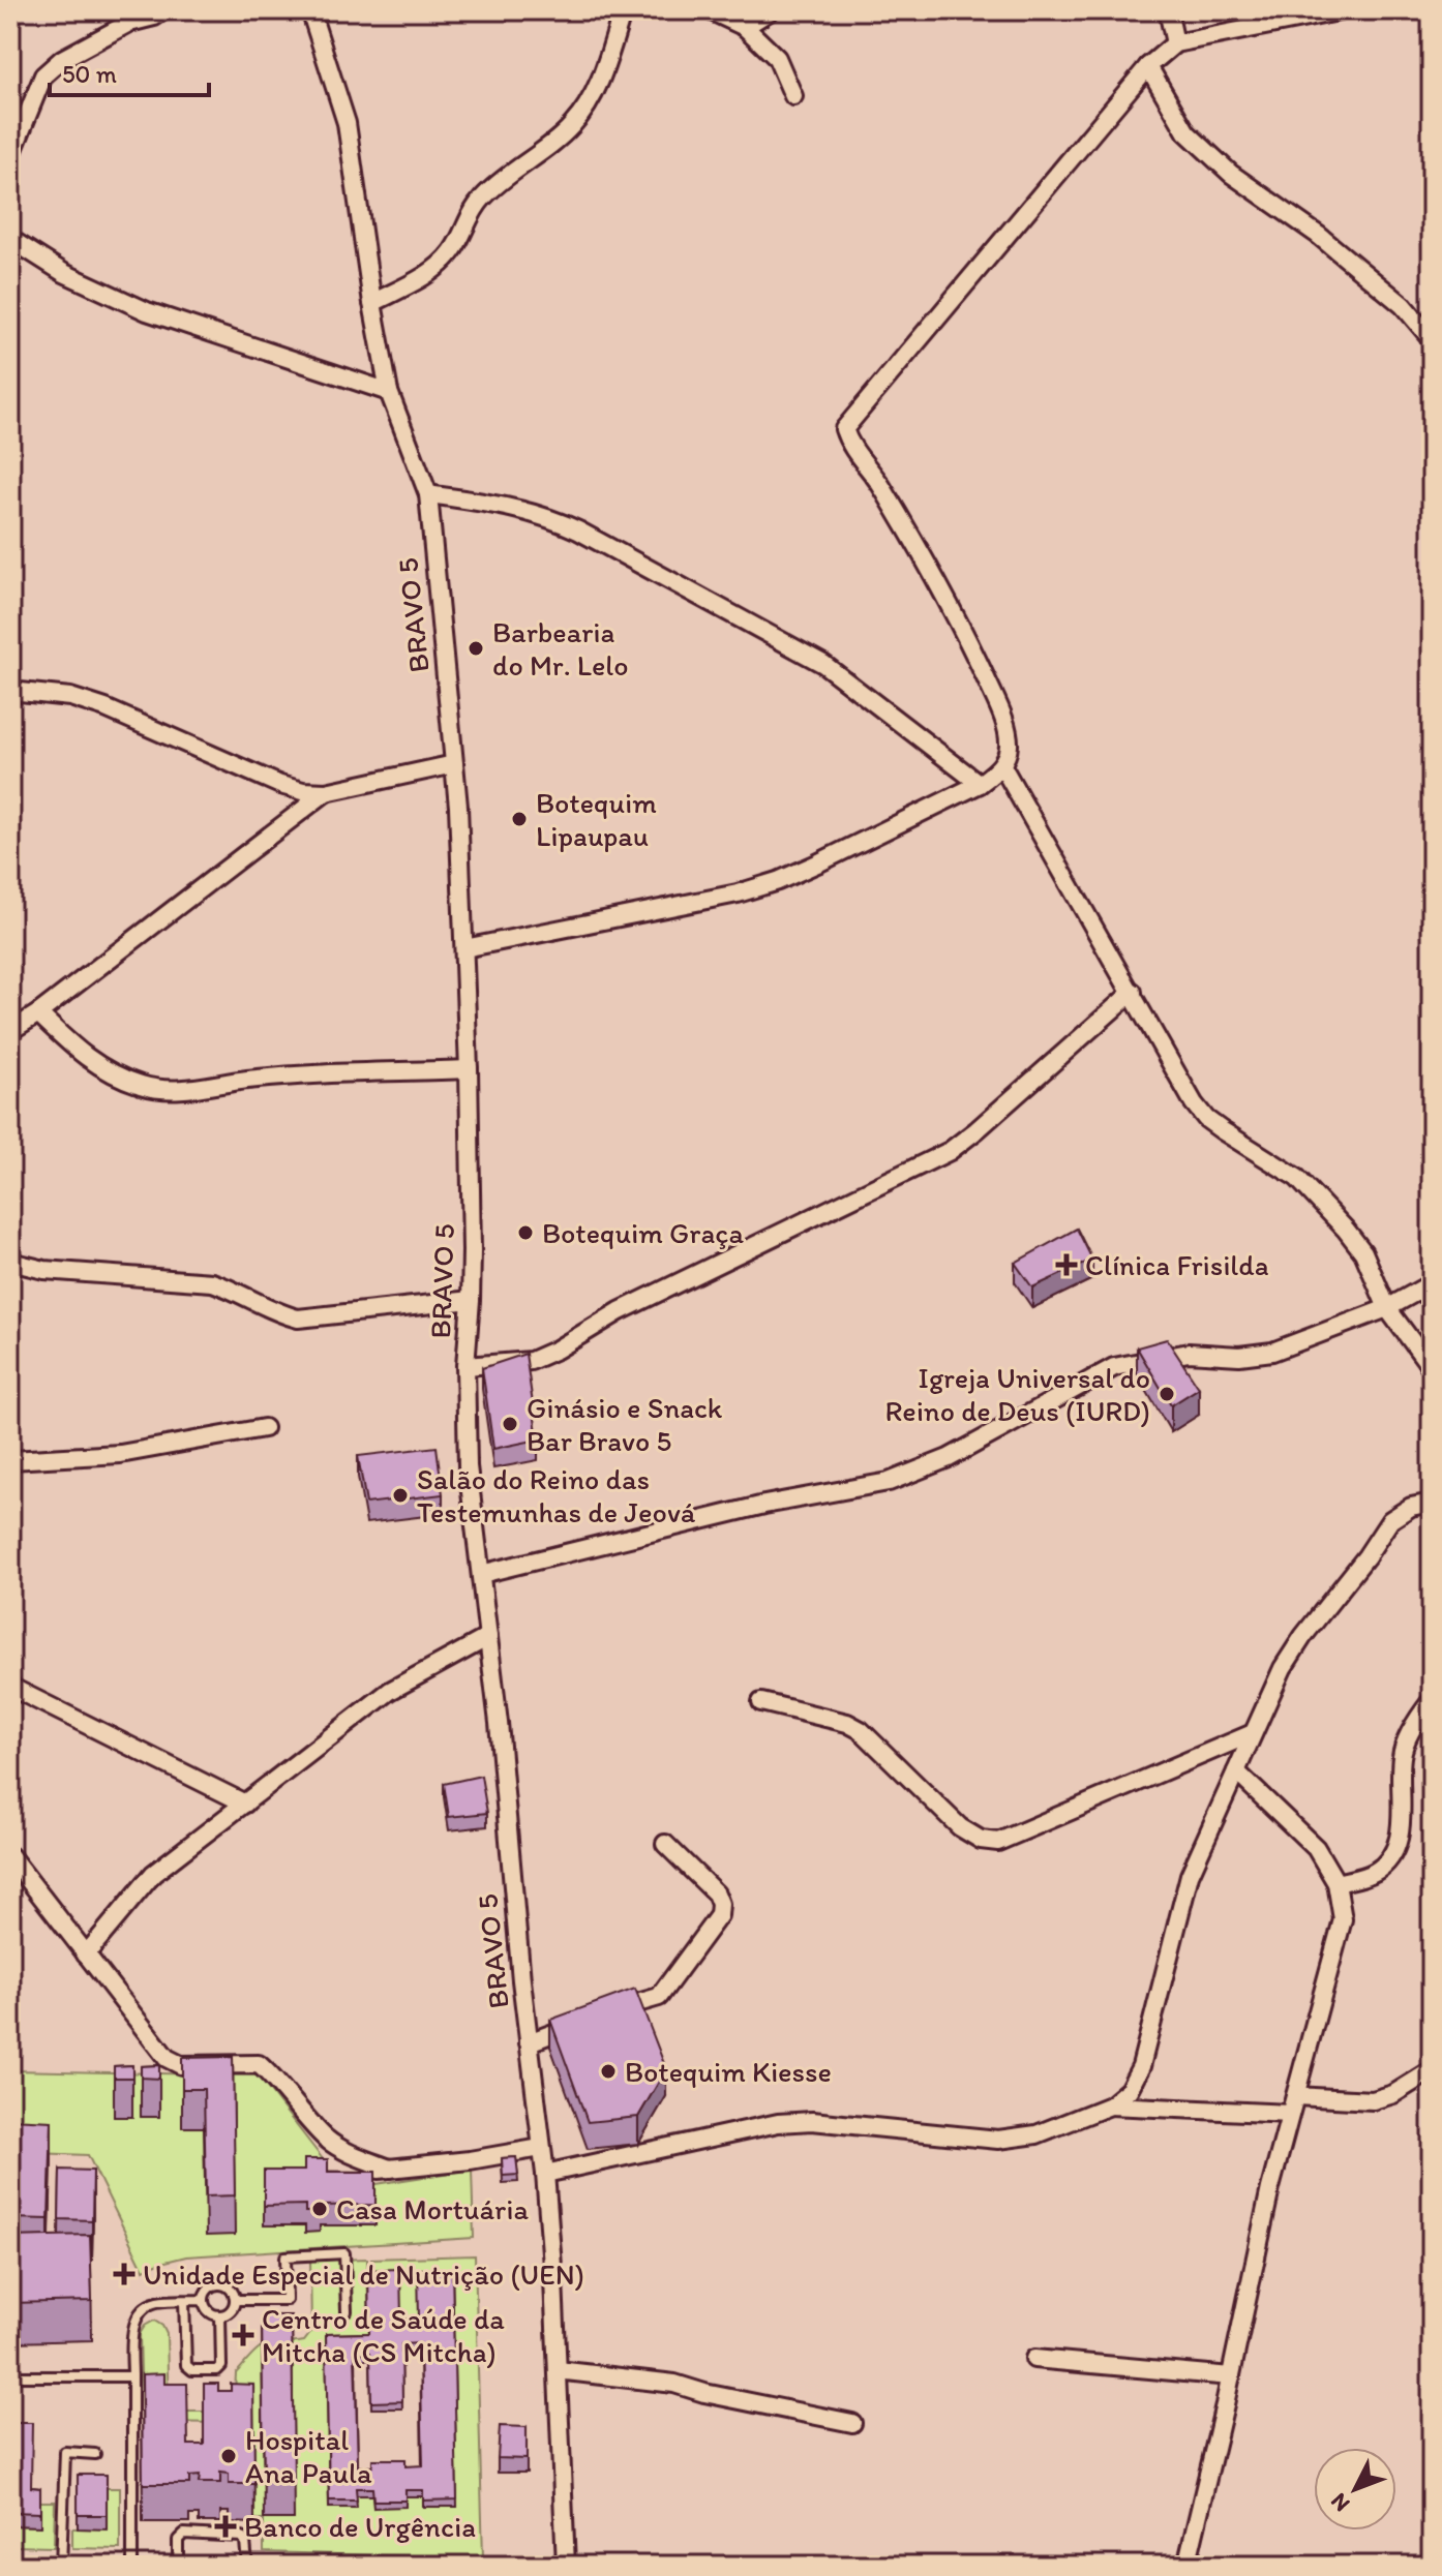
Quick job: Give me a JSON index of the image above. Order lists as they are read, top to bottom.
{
  "streets": {
    "street": ["BRAVO 5"]
  },
  "places": {
    "other": [
      "Barbearia do Mr. Lelo",
      "Botequim Lipaupau",
      "Botequim Graça",
      "Igreja Universal do Reino de Deus (IURD)",
      "Ginásio e Snack Bar Bravo 5",
      "Salão do Reino das Testemunhas de Jeová",
      "Botequim Kiesse",
      "Casa Mortuária",
      "Hospital Ana Paula"
    ],
    "health": [
      "Clínica Frisilda",
      "Unidade Especial de Nutrição (UEN)",
      "Centro de Saúde da Mitcha (CS Mitcha)",
      "Banco de Urgência"
    ]
  },
  "scale_bar": "50 m",
  "north": "bottom left"
}
